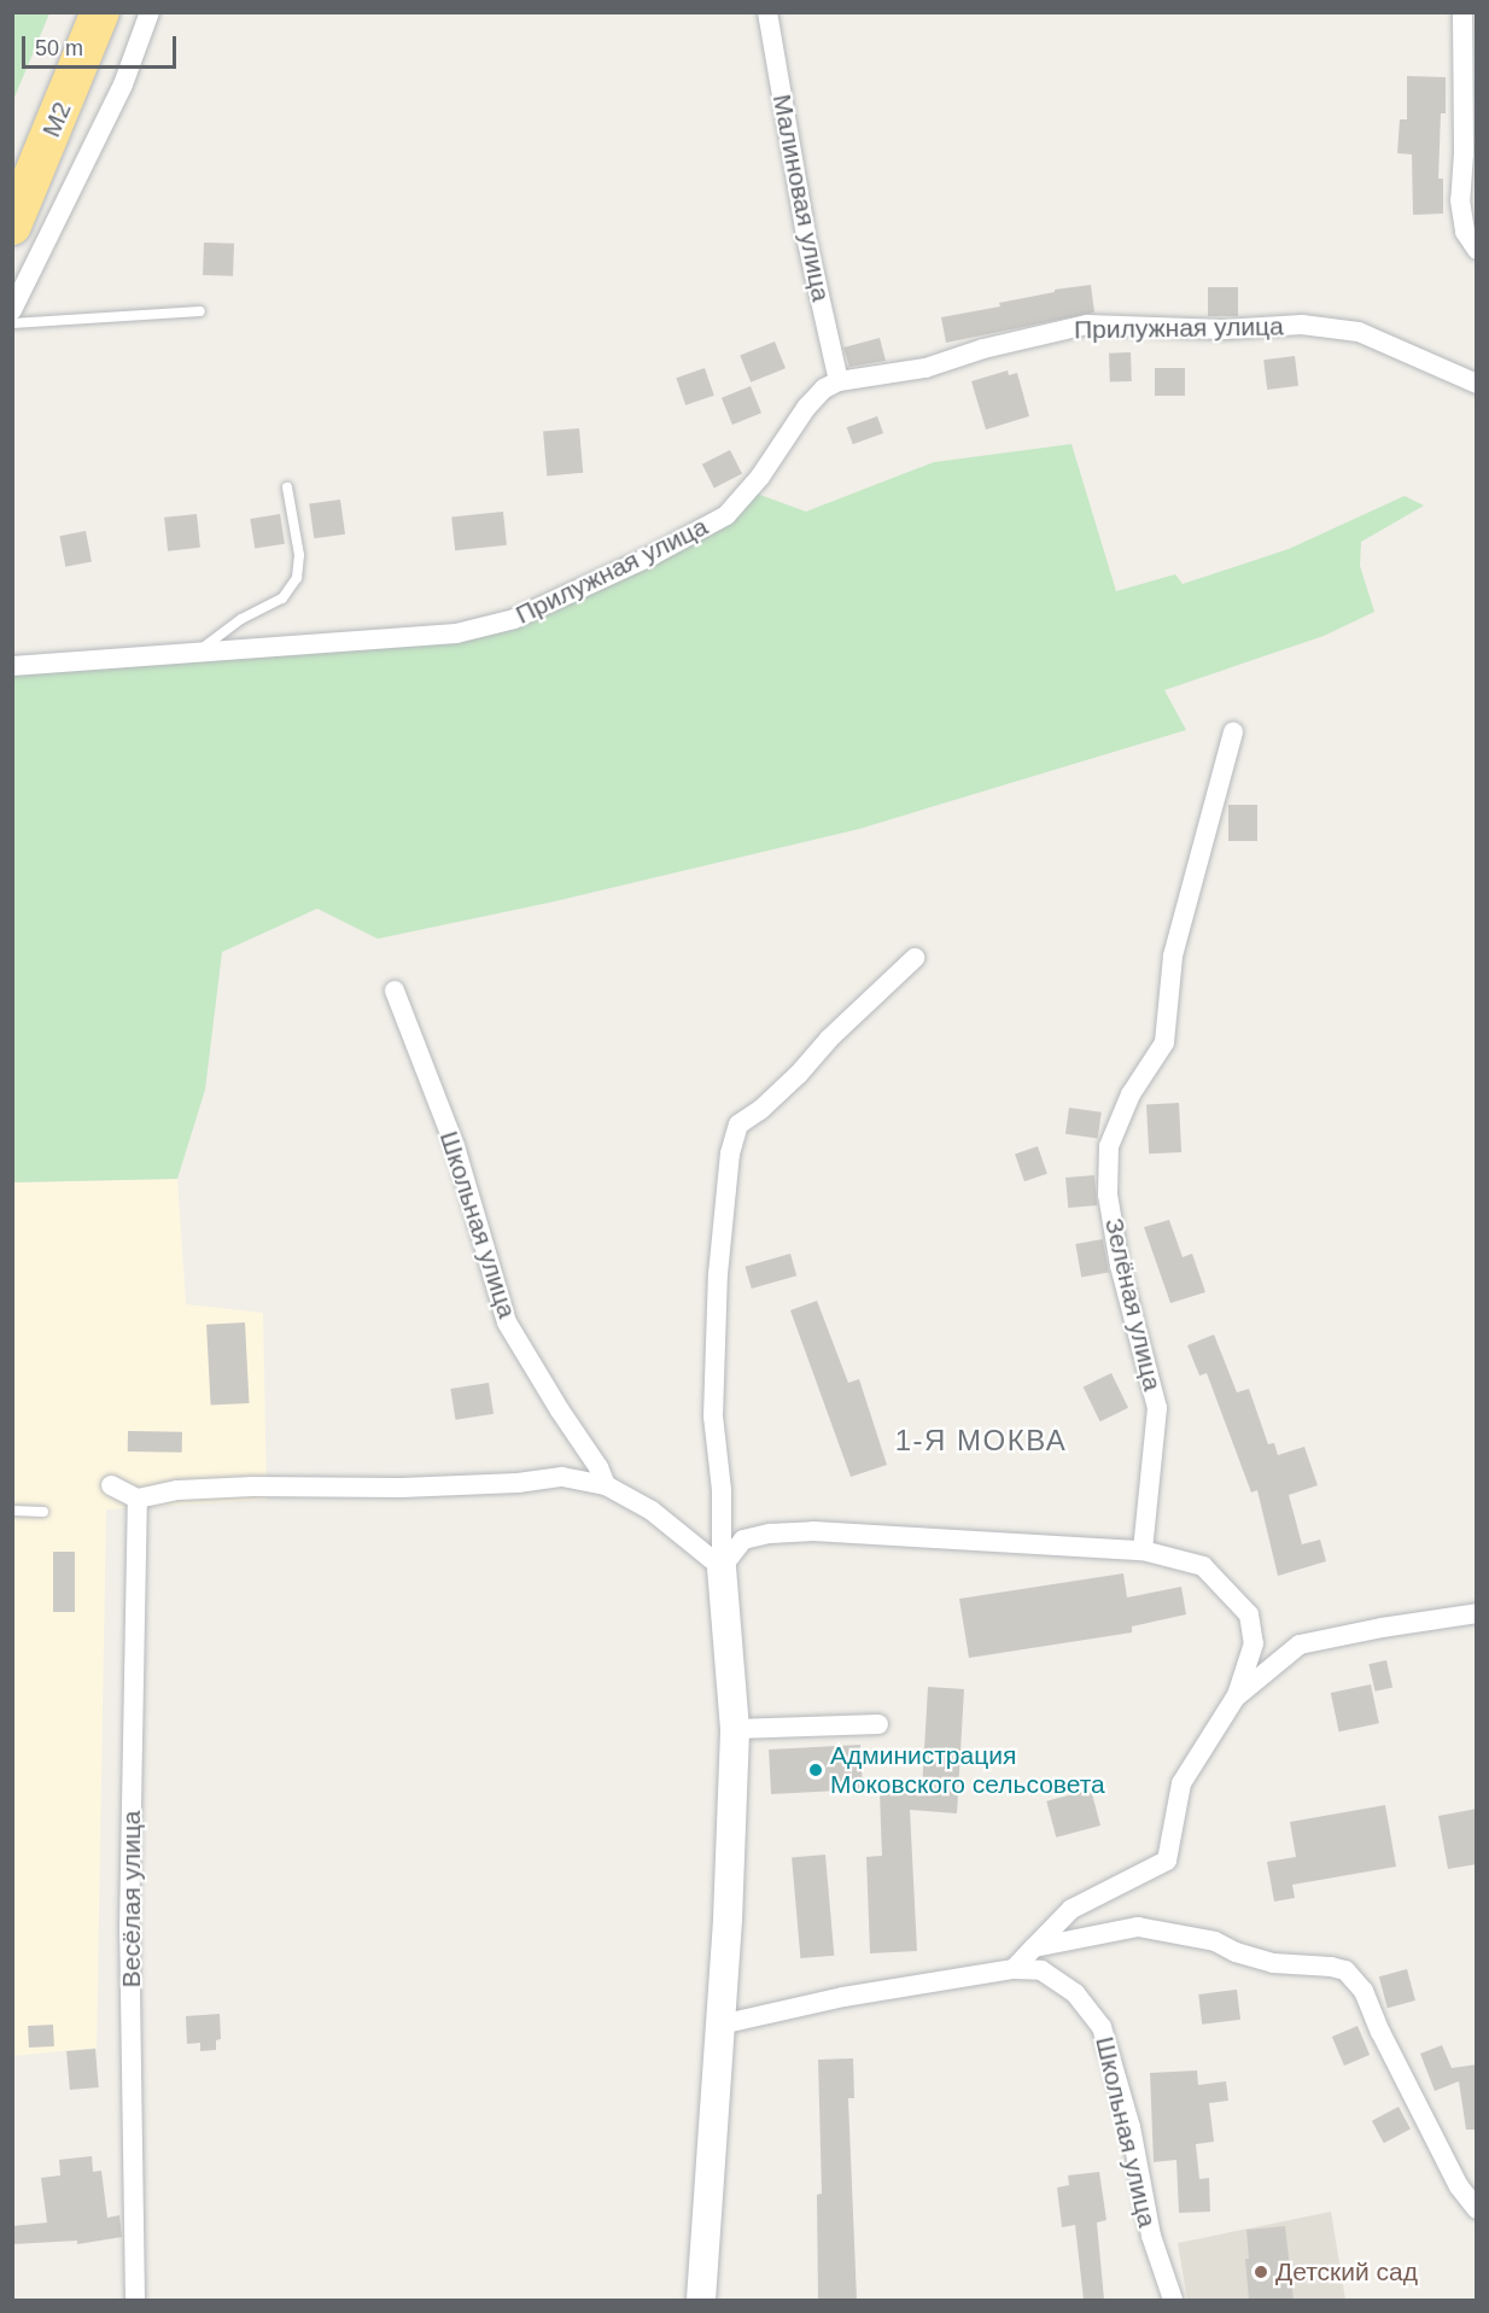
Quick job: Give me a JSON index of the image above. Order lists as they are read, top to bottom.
{
  "streets": {
    "highway": ["М2"],
    "street": [
      "Малиновая улица",
      "Прилужная улица",
      "Школьная улица",
      "Зелёная улица",
      "Весёлая улица"
    ]
  },
  "crossings": [
    ["Малиновая улица", "Прилужная улица"]
  ],
  "districts": ["1-Я МОКВА"],
  "places": ["Администрация Моковского сельсовета", "Детский сад"],
  "scale_bar": "50 m"
}
